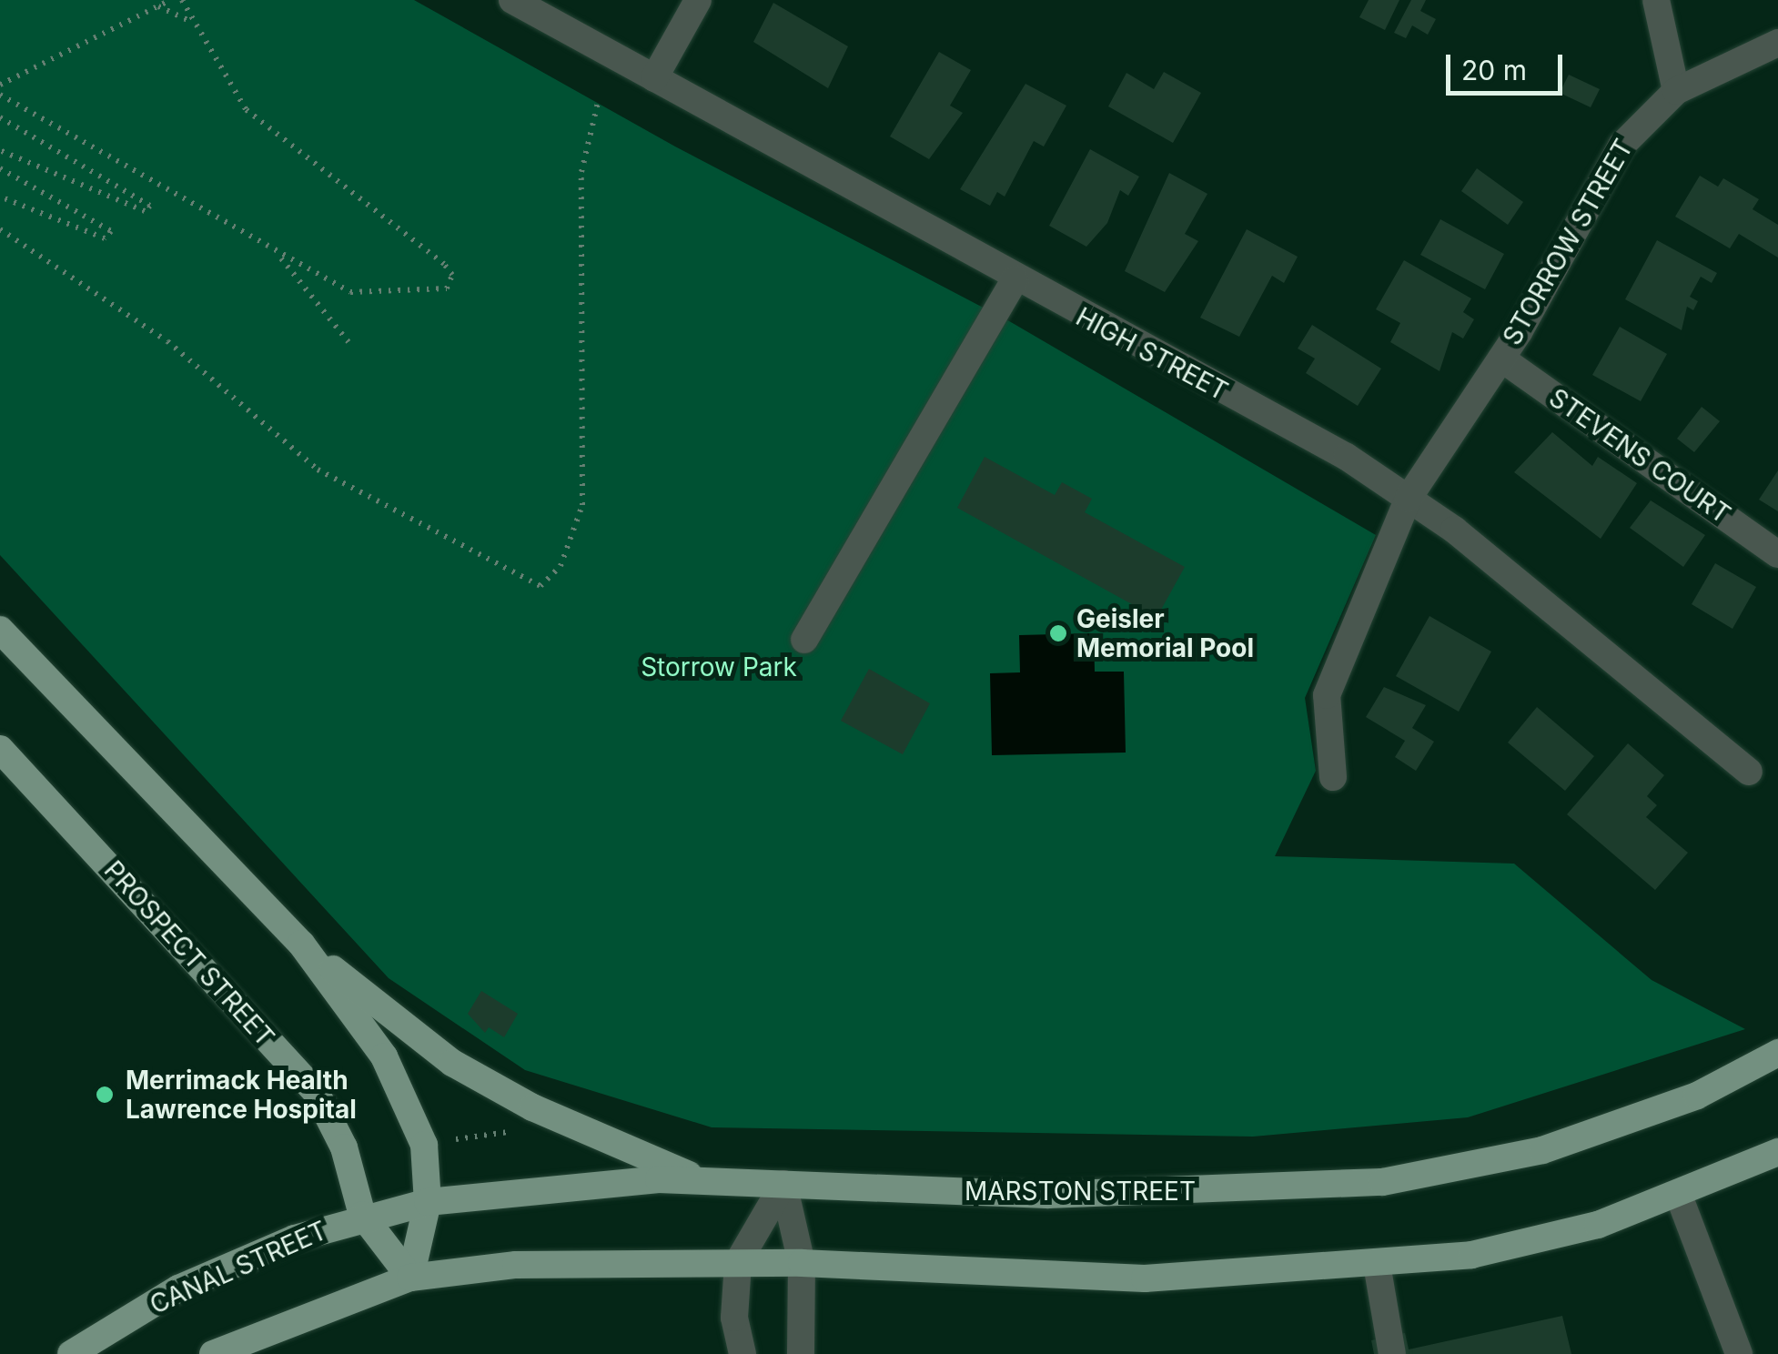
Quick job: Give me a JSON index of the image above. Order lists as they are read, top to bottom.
{
  "streets": {
    "main road": ["PROSPECT STREET", "MARSTON STREET", "CANAL STREET"],
    "street": ["STORROW STREET", "HIGH STREET", "STEVENS COURT"]
  },
  "crossings": [
    ["STORROW STREET", "HIGH STREET"],
    ["STORROW STREET", "STEVENS COURT"],
    ["PROSPECT STREET", "MARSTON STREET"],
    ["PROSPECT STREET", "CANAL STREET"],
    ["MARSTON STREET", "CANAL STREET"]
  ],
  "parks": ["Storrow Park"],
  "places": ["Geisler Memorial Pool", "Merrimack Health Lawrence Hospital"],
  "scale_bar": "20 m"
}
